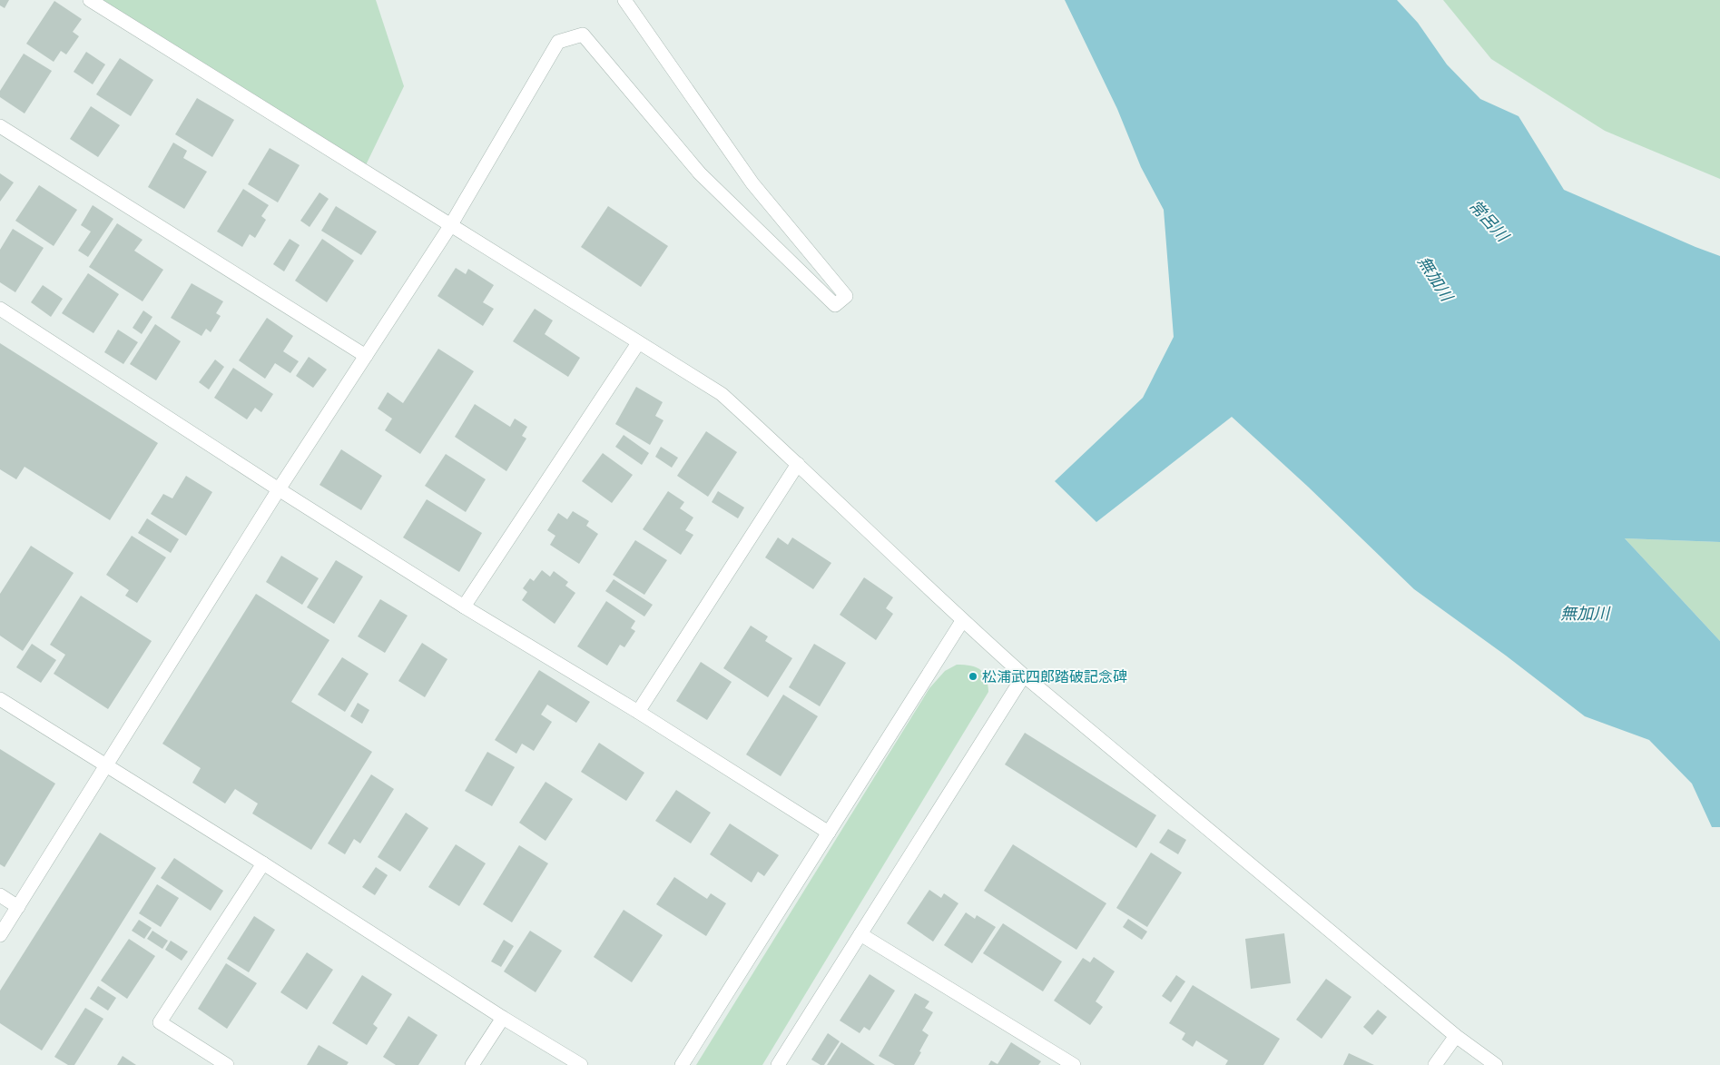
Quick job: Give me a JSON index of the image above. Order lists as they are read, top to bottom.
{
  "water": ["常呂川", "無加川"],
  "places": ["松浦武四郎踏破記念碑"]
}
